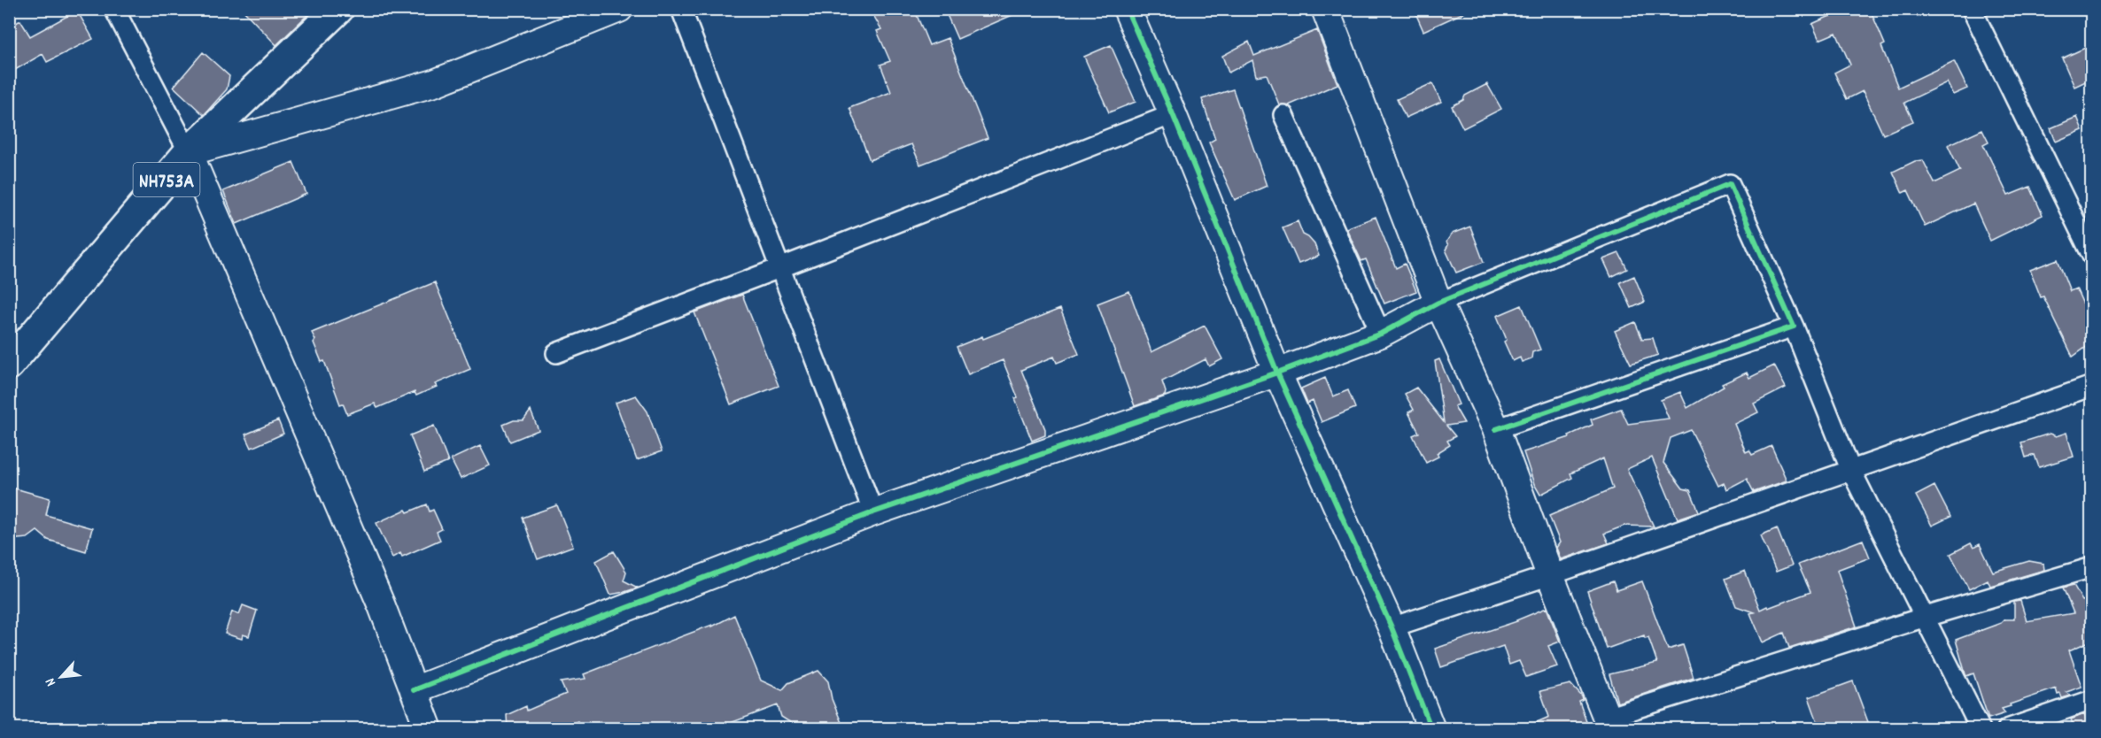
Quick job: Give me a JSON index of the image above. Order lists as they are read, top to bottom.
{
  "streets": {
    "highway": ["NH753A"]
  },
  "north": "bottom left"
}
